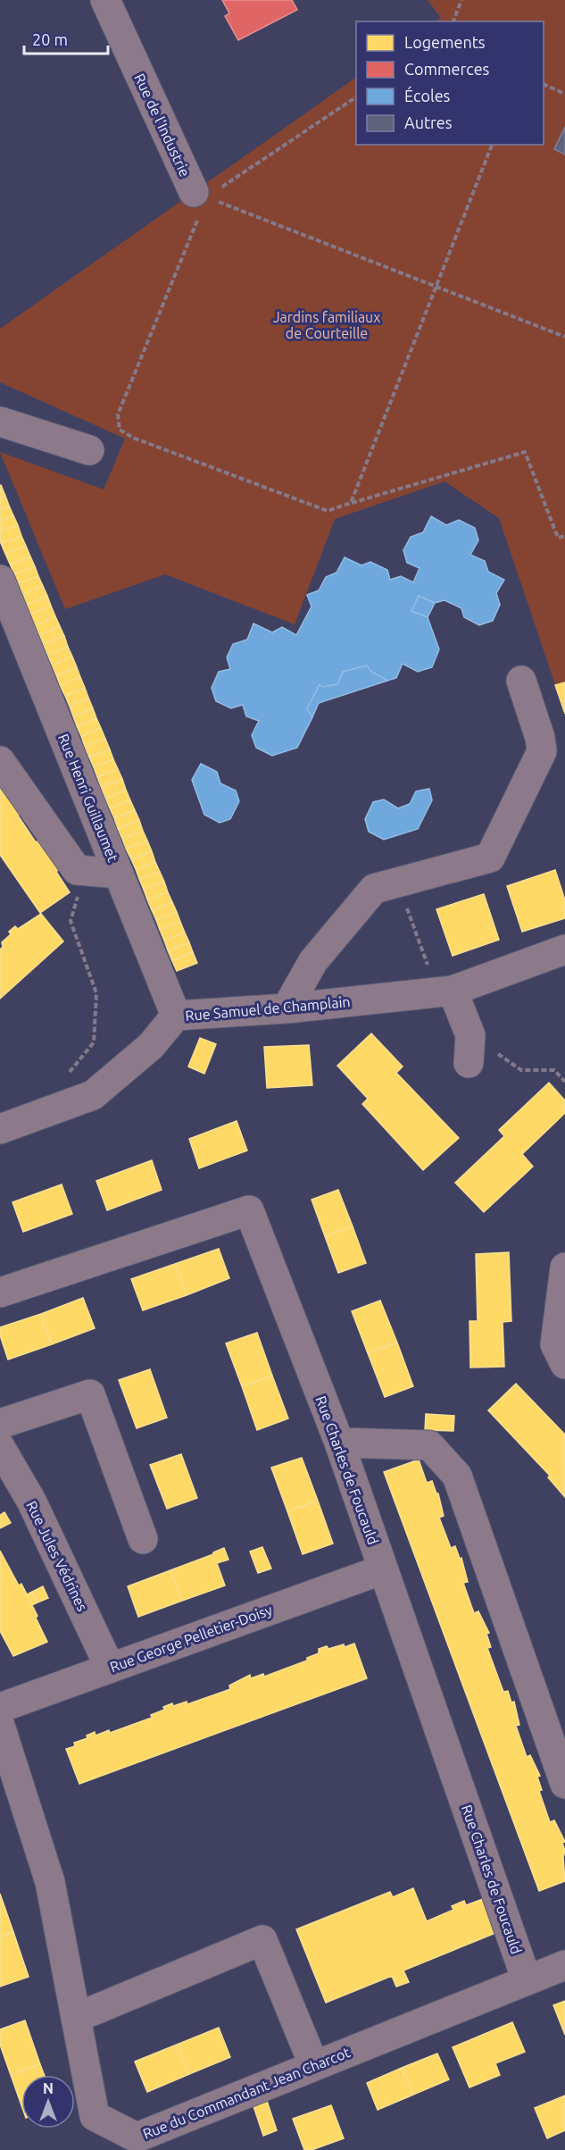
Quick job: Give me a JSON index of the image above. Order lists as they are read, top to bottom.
{
  "streets": {
    "street": [
      "Rue de l'Industrie",
      "Rue Henri Guillaumet",
      "Rue Samuel de Champlain",
      "Rue Charles de Foucauld",
      "Rue Jules Védrines",
      "Rue George Pelletier-Doisy",
      "Rue du Commandant Jean Charcot"
    ]
  },
  "crossings": [
    ["Rue Henri Guillaumet", "Rue Samuel de Champlain"],
    ["Rue Charles de Foucauld", "Rue George Pelletier-Doisy"],
    ["Rue Charles de Foucauld", "Rue du Commandant Jean Charcot"],
    ["Rue Jules Védrines", "Rue George Pelletier-Doisy"]
  ],
  "parks": ["Jardins familiaux de Courteille"],
  "legend": [
    "Logements",
    "Commerces",
    "Écoles",
    "Autres"
  ],
  "scale_bar": "20 m",
  "north": "top"
}
